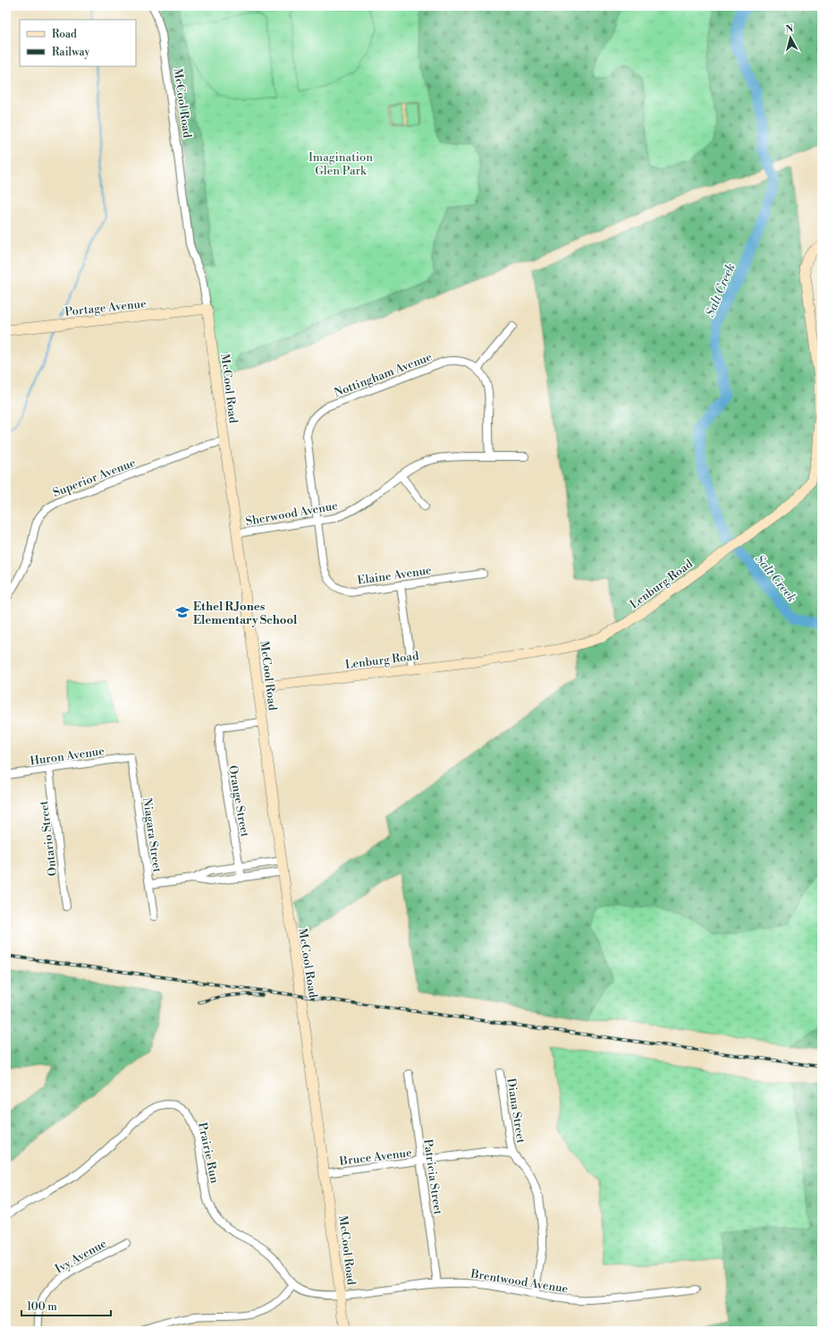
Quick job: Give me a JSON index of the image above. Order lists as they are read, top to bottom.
{
  "streets": {
    "street": [
      "McCool Road",
      "Portage Avenue",
      "Nottingham Avenue",
      "Superior Avenue",
      "Sherwood Avenue",
      "Elaine Avenue",
      "Lenburg Road",
      "Huron Avenue",
      "Orange Street",
      "Niagara Street",
      "Ontario Street",
      "Diana Street",
      "Prairie Run",
      "Bruce Avenue",
      "Patricia Street",
      "Ivy Avenue",
      "Brentwood Avenue"
    ]
  },
  "crossings": [
    ["McCool Road", "Portage Avenue"],
    ["McCool Road", "Superior Avenue"],
    ["McCool Road", "Sherwood Avenue"],
    ["McCool Road", "Lenburg Road"],
    ["McCool Road", "Orange Street"],
    ["McCool Road", "Prairie Run"],
    ["McCool Road", "Bruce Avenue"],
    ["McCool Road", "Brentwood Avenue"],
    ["Nottingham Avenue", "Sherwood Avenue"],
    ["Nottingham Avenue", "Elaine Avenue"],
    ["Sherwood Avenue", "Elaine Avenue"],
    ["Huron Avenue", "Niagara Street"],
    ["Huron Avenue", "Ontario Street"],
    ["Diana Street", "Bruce Avenue"],
    ["Diana Street", "Brentwood Avenue"],
    ["Prairie Run", "Brentwood Avenue"],
    ["Bruce Avenue", "Patricia Street"],
    ["Patricia Street", "Brentwood Avenue"]
  ],
  "water": ["Salt Creek"],
  "parks": ["Imagination Glen Park"],
  "places": {
    "school or university": ["Ethel R Jones Elementary School"]
  },
  "legend": ["Road", "Railway"],
  "scale_bar": "100 m",
  "north": "top"
}
